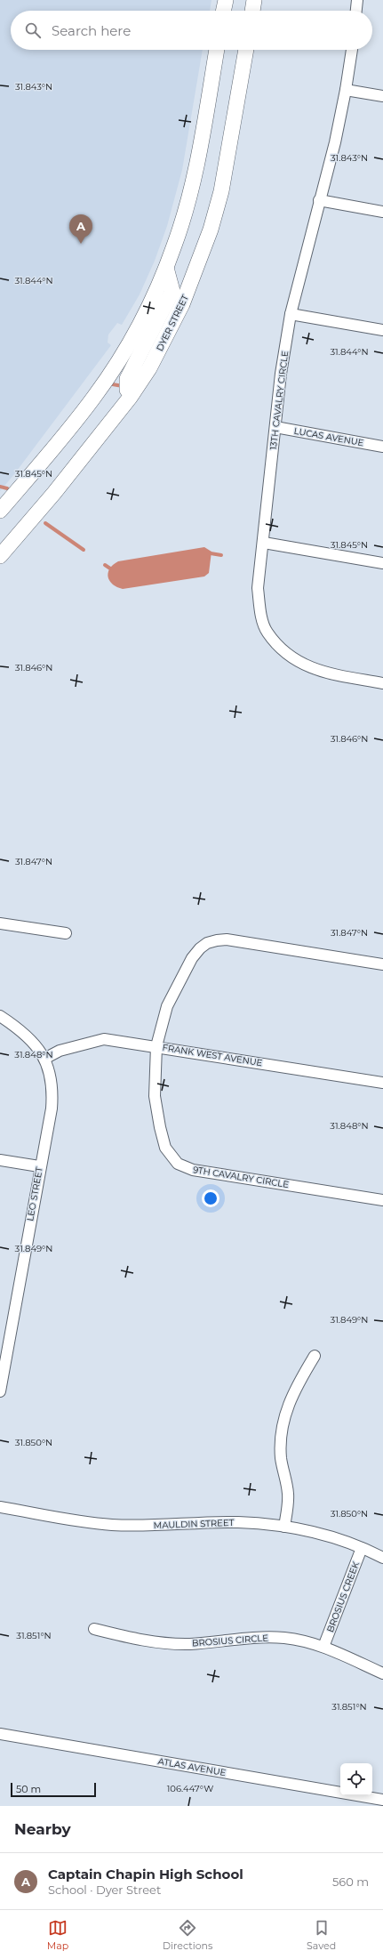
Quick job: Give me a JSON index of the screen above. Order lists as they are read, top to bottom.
{
  "streets": {
    "main road": ["DYER STREET"],
    "street": [
      "13TH CAVALRY CIRCLE",
      "LUCAS AVENUE",
      "FRANK WEST AVENUE",
      "9TH CAVALRY CIRCLE",
      "LEO STREET",
      "MAULDIN STREET",
      "BROSIUS CREEK",
      "BROSIUS CIRCLE",
      "ATLAS AVENUE"
    ]
  },
  "crossings": [
    ["13TH CAVALRY CIRCLE", "LUCAS AVENUE"],
    ["FRANK WEST AVENUE", "9TH CAVALRY CIRCLE"],
    ["FRANK WEST AVENUE", "LEO STREET"],
    ["MAULDIN STREET", "BROSIUS CREEK"],
    ["BROSIUS CREEK", "BROSIUS CIRCLE"]
  ],
  "scale_bar": "50 m",
  "page": {
    "search": "Search here",
    "pins": "A",
    "scale": "50 m",
    "heading": "Nearby",
    "list": [
      {
        "mark": "A",
        "name": "Captain Chapin High School",
        "note": "School · Dyer Street",
        "value": "560 m"
      }
    ],
    "nav": ["Map", "Directions", "Saved"]
  },
  "coordinates": [
    "31.843°N",
    "31.844°N",
    "31.845°N",
    "31.846°N",
    "31.847°N",
    "31.848°N",
    "31.849°N",
    "31.850°N",
    "31.851°N",
    "106.447°W"
  ]
}
